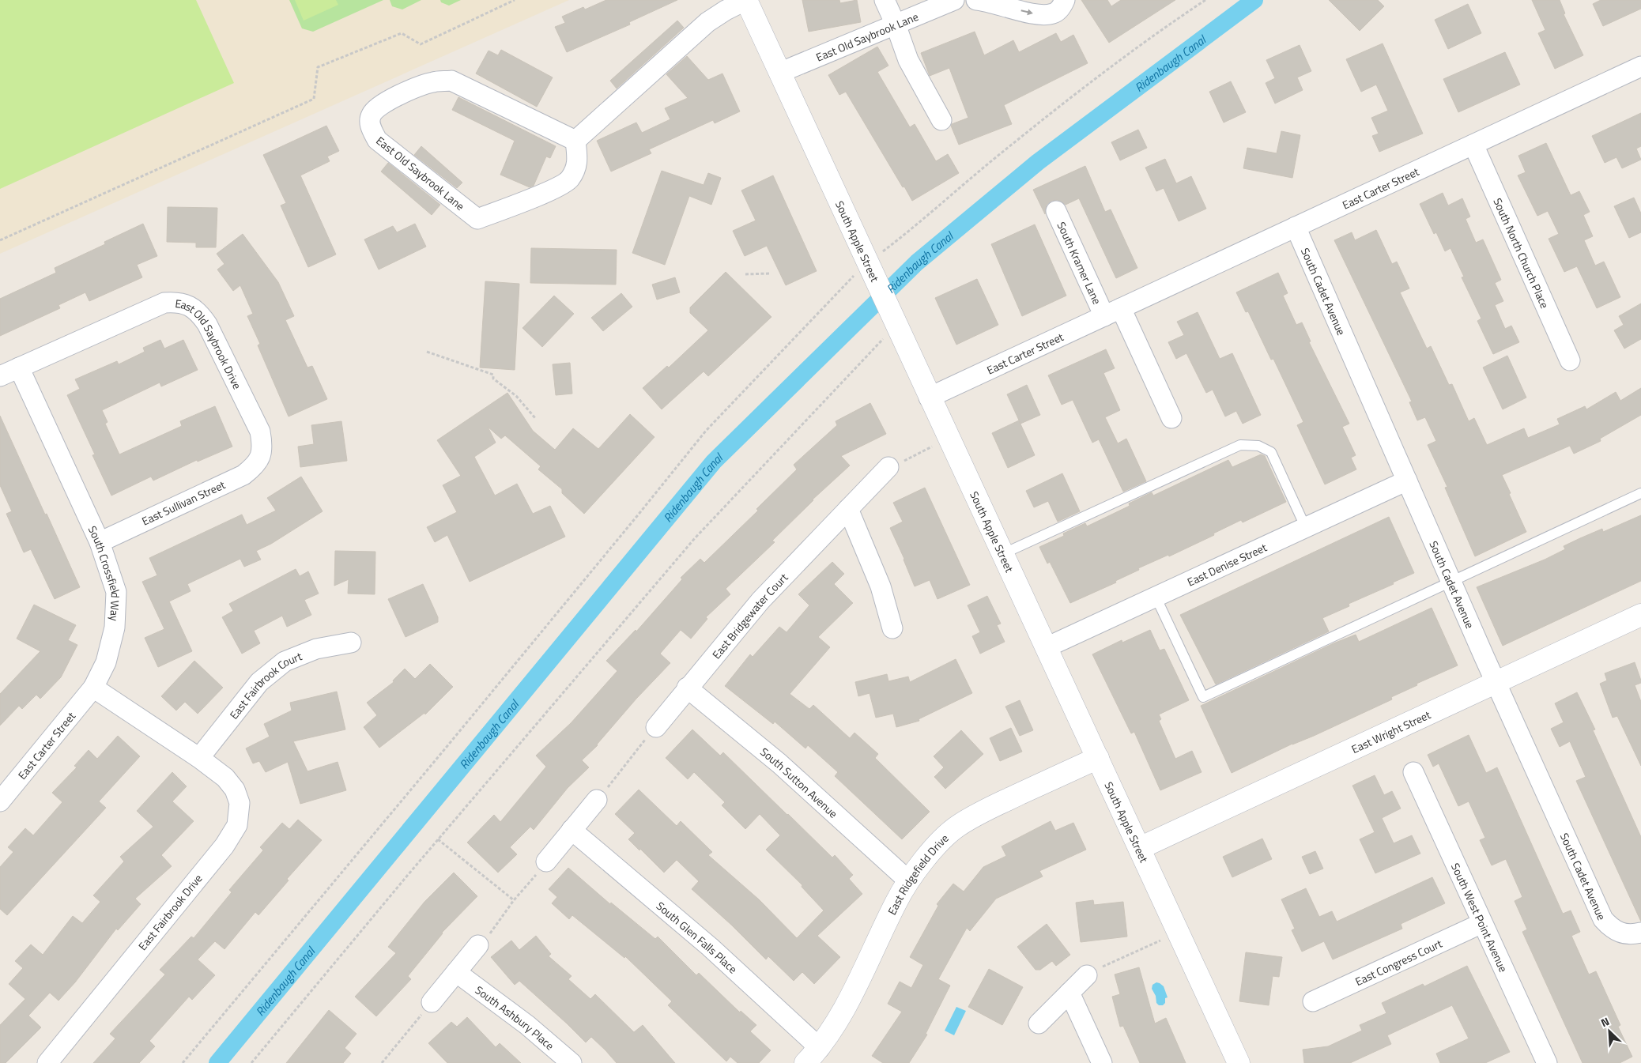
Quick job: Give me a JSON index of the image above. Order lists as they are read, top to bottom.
{
  "streets": {
    "main road": ["South Apple Street", "East Wright Street", "East Ridgefield Drive"],
    "street": [
      "East Old Saybrook Lane",
      "East Carter Street",
      "South North Church Place",
      "South Kramer Lane",
      "South Cadet Avenue",
      "East Old Saybrook Drive",
      "East Sullivan Street",
      "East Denise Street",
      "South Crossfield Way",
      "East Bridgewater Court",
      "East Fairbrook Court",
      "South Sutton Avenue",
      "East Fairbrook Drive",
      "South West Point Avenue",
      "South Glen Falls Place",
      "East Congress Court",
      "South Ashbury Place"
    ]
  },
  "crossings": [
    ["East Old Saybrook Lane", "South Apple Street"],
    ["East Carter Street", "South Apple Street"],
    ["East Carter Street", "South North Church Place"],
    ["East Carter Street", "South Kramer Lane"],
    ["East Carter Street", "South Cadet Avenue"],
    ["East Carter Street", "South Crossfield Way"],
    ["South Apple Street", "East Denise Street"],
    ["South Apple Street", "East Wright Street"],
    ["South Apple Street", "East Ridgefield Drive"],
    ["South Cadet Avenue", "East Denise Street"],
    ["South Cadet Avenue", "East Wright Street"],
    ["East Old Saybrook Drive", "East Sullivan Street"],
    ["East Old Saybrook Drive", "South Crossfield Way"],
    ["East Sullivan Street", "South Crossfield Way"],
    ["East Bridgewater Court", "South Sutton Avenue"],
    ["East Fairbrook Court", "East Fairbrook Drive"],
    ["South Sutton Avenue", "East Ridgefield Drive"],
    ["East Ridgefield Drive", "South Glen Falls Place"],
    ["South West Point Avenue", "East Congress Court"]
  ],
  "water": ["Ridenbaugh Canal"],
  "north": "top left"
}
